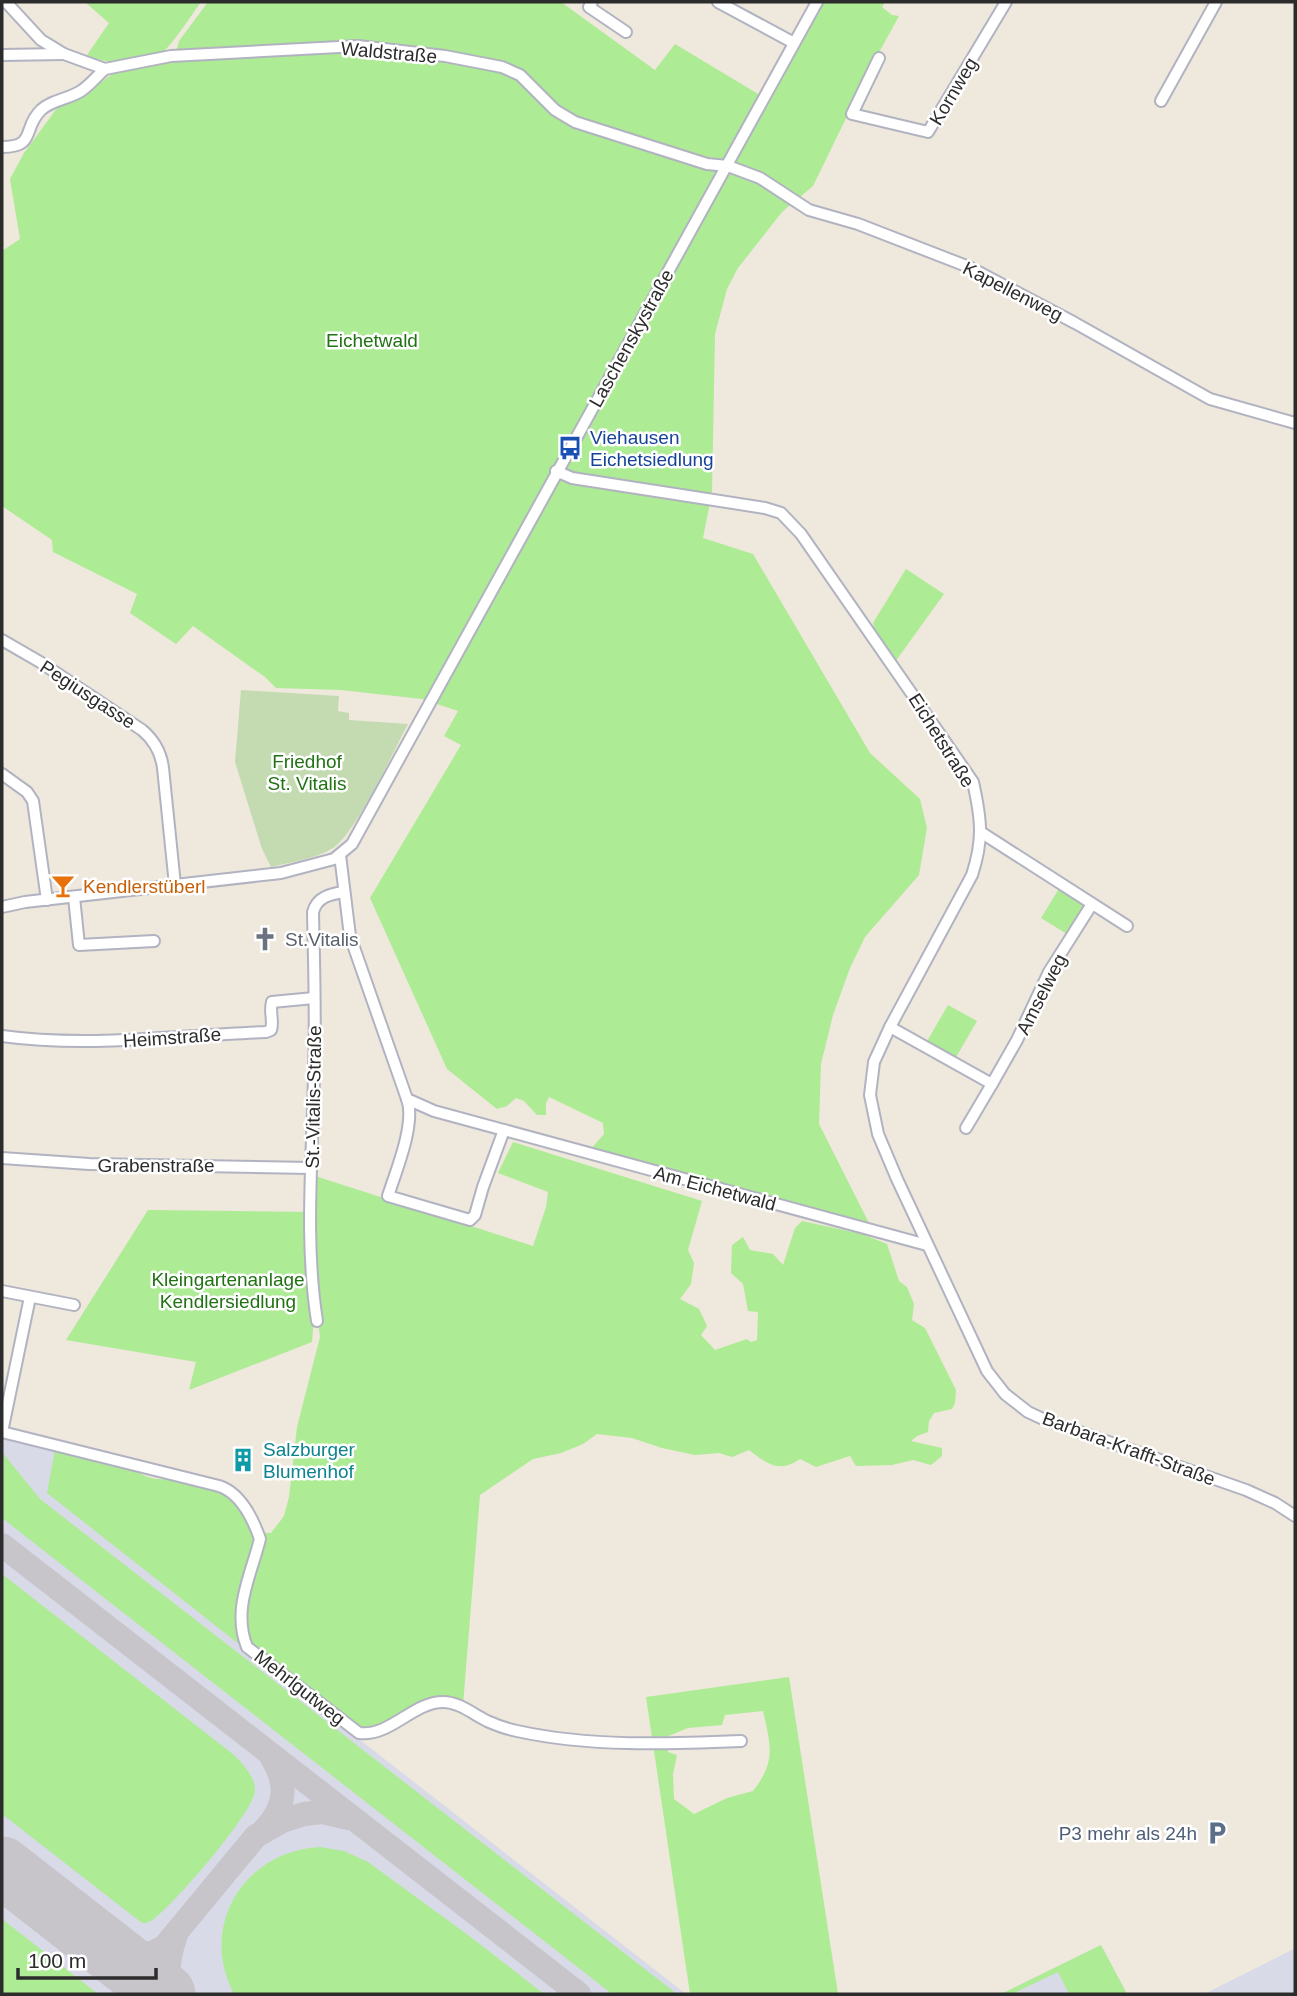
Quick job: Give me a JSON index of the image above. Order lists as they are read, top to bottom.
{
  "streets": {
    "street": [
      "Waldstraße",
      "Kornweg",
      "Kapellenweg",
      "Laschenskystraße",
      "Pegiusgasse",
      "Eichetstraße",
      "Amselweg",
      "Heimstraße",
      "St.-Vitalis-Straße",
      "Grabenstraße",
      "Am Eichetwald",
      "Barbara-Krafft-Straße",
      "Mehrlgutweg"
    ]
  },
  "crossings": [
    ["Waldstraße", "Kapellenweg"],
    ["Waldstraße", "Laschenskystraße"],
    ["Kapellenweg", "Laschenskystraße"],
    ["Laschenskystraße", "Eichetstraße"],
    ["Eichetstraße", "Am Eichetwald"],
    ["Eichetstraße", "Barbara-Krafft-Straße"],
    ["Heimstraße", "St.-Vitalis-Straße"],
    ["St.-Vitalis-Straße", "Grabenstraße"]
  ],
  "parks": ["Eichetwald", "Friedhof St. Vitalis", "Kleingartenanlage Kendlersiedlung"],
  "places": {
    "bus stop": ["Viehausen Eichetsiedlung"],
    "bar": ["Kendlerstüberl"],
    "church": ["St.Vitalis"],
    "building": ["Salzburger Blumenhof"],
    "parking": ["P3 mehr als 24h"]
  },
  "scale_bar": "100 m"
}
